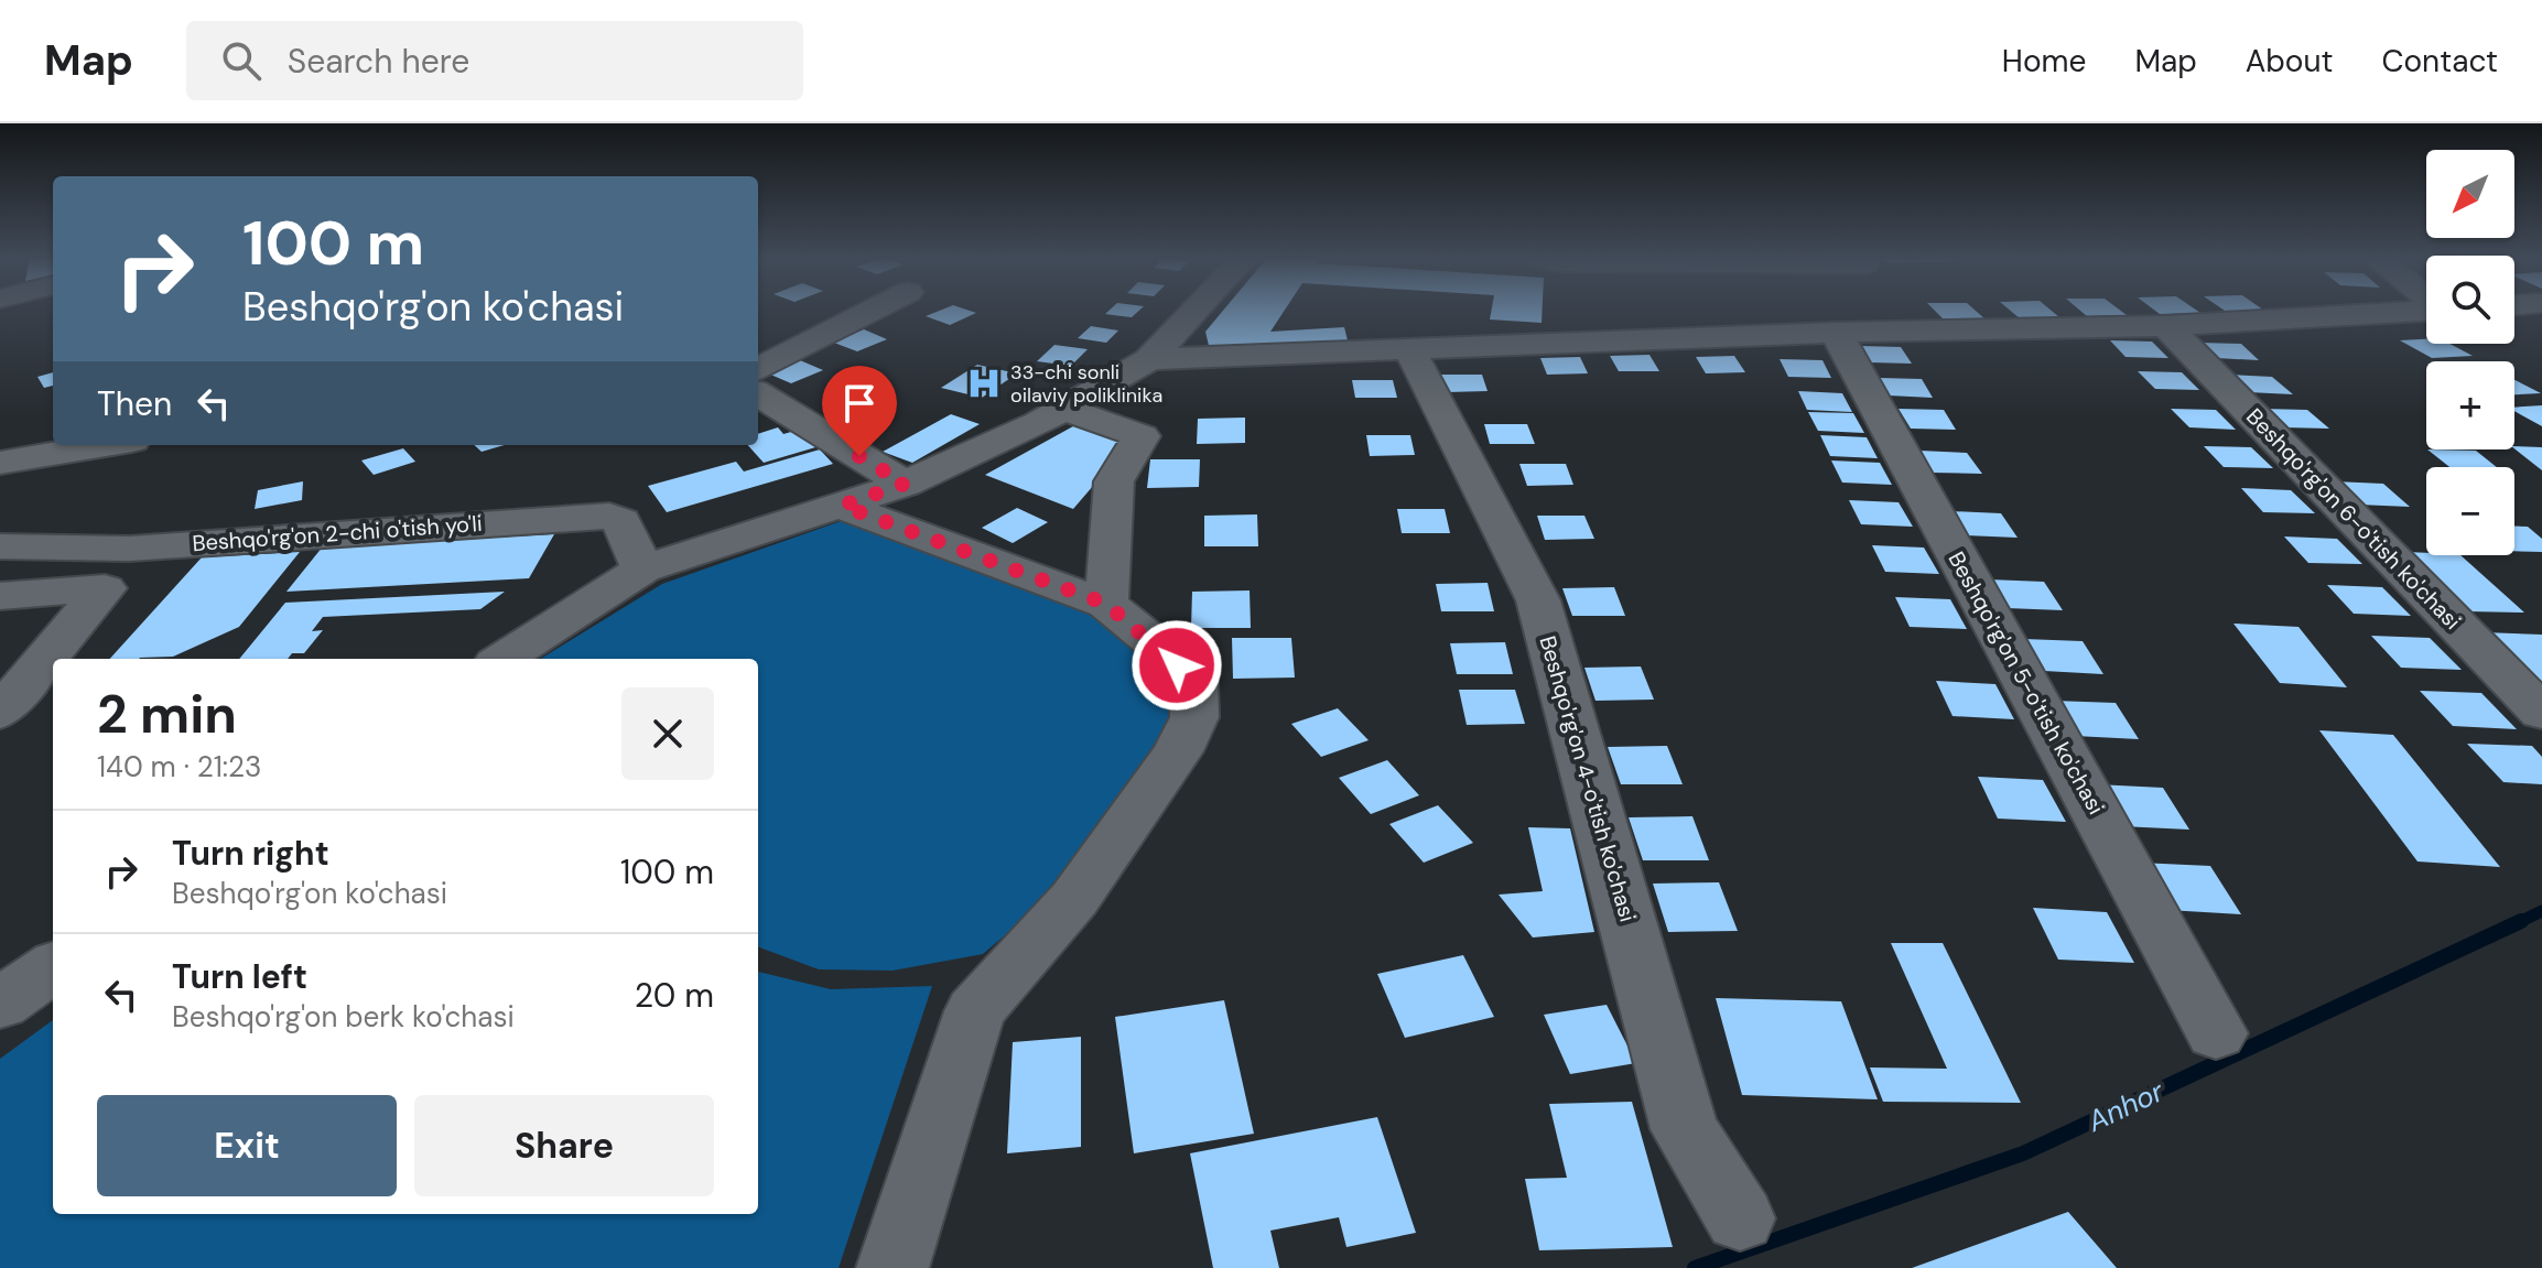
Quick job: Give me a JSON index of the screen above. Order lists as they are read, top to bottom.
{
  "streets": {
    "street": [
      "Beshqo'rg'on 6-o'tish ko'chasi",
      "Beshqo'rg'on 2-chi o'tish yo'li",
      "Beshqo'rg'on 5-o'tish ko'chasi",
      "Beshqo'rg'on 4-o'tish ko'chasi"
    ]
  },
  "water": ["Anhor"],
  "places": {
    "hospital": ["33-chi sonli oilaviy poliklinika"]
  },
  "north": "bottom left",
  "page": {
    "header": "Map",
    "search": "Search here",
    "nav": [
      "Home",
      "Map",
      "About",
      "Contact"
    ],
    "map_buttons": ["+", "−"],
    "turn": ["100 m", "Beshqo'rg'on ko'chasi"],
    "then": "Then",
    "heading": ["2 min", "140 m · 21:23"],
    "list": [
      {
        "name": "Turn right",
        "note": "Beshqo'rg'on ko'chasi",
        "value": "100 m"
      },
      {
        "name": "Turn left",
        "note": "Beshqo'rg'on berk ko'chasi",
        "value": "20 m"
      }
    ],
    "buttons": ["Exit", "Share"]
  }
}
